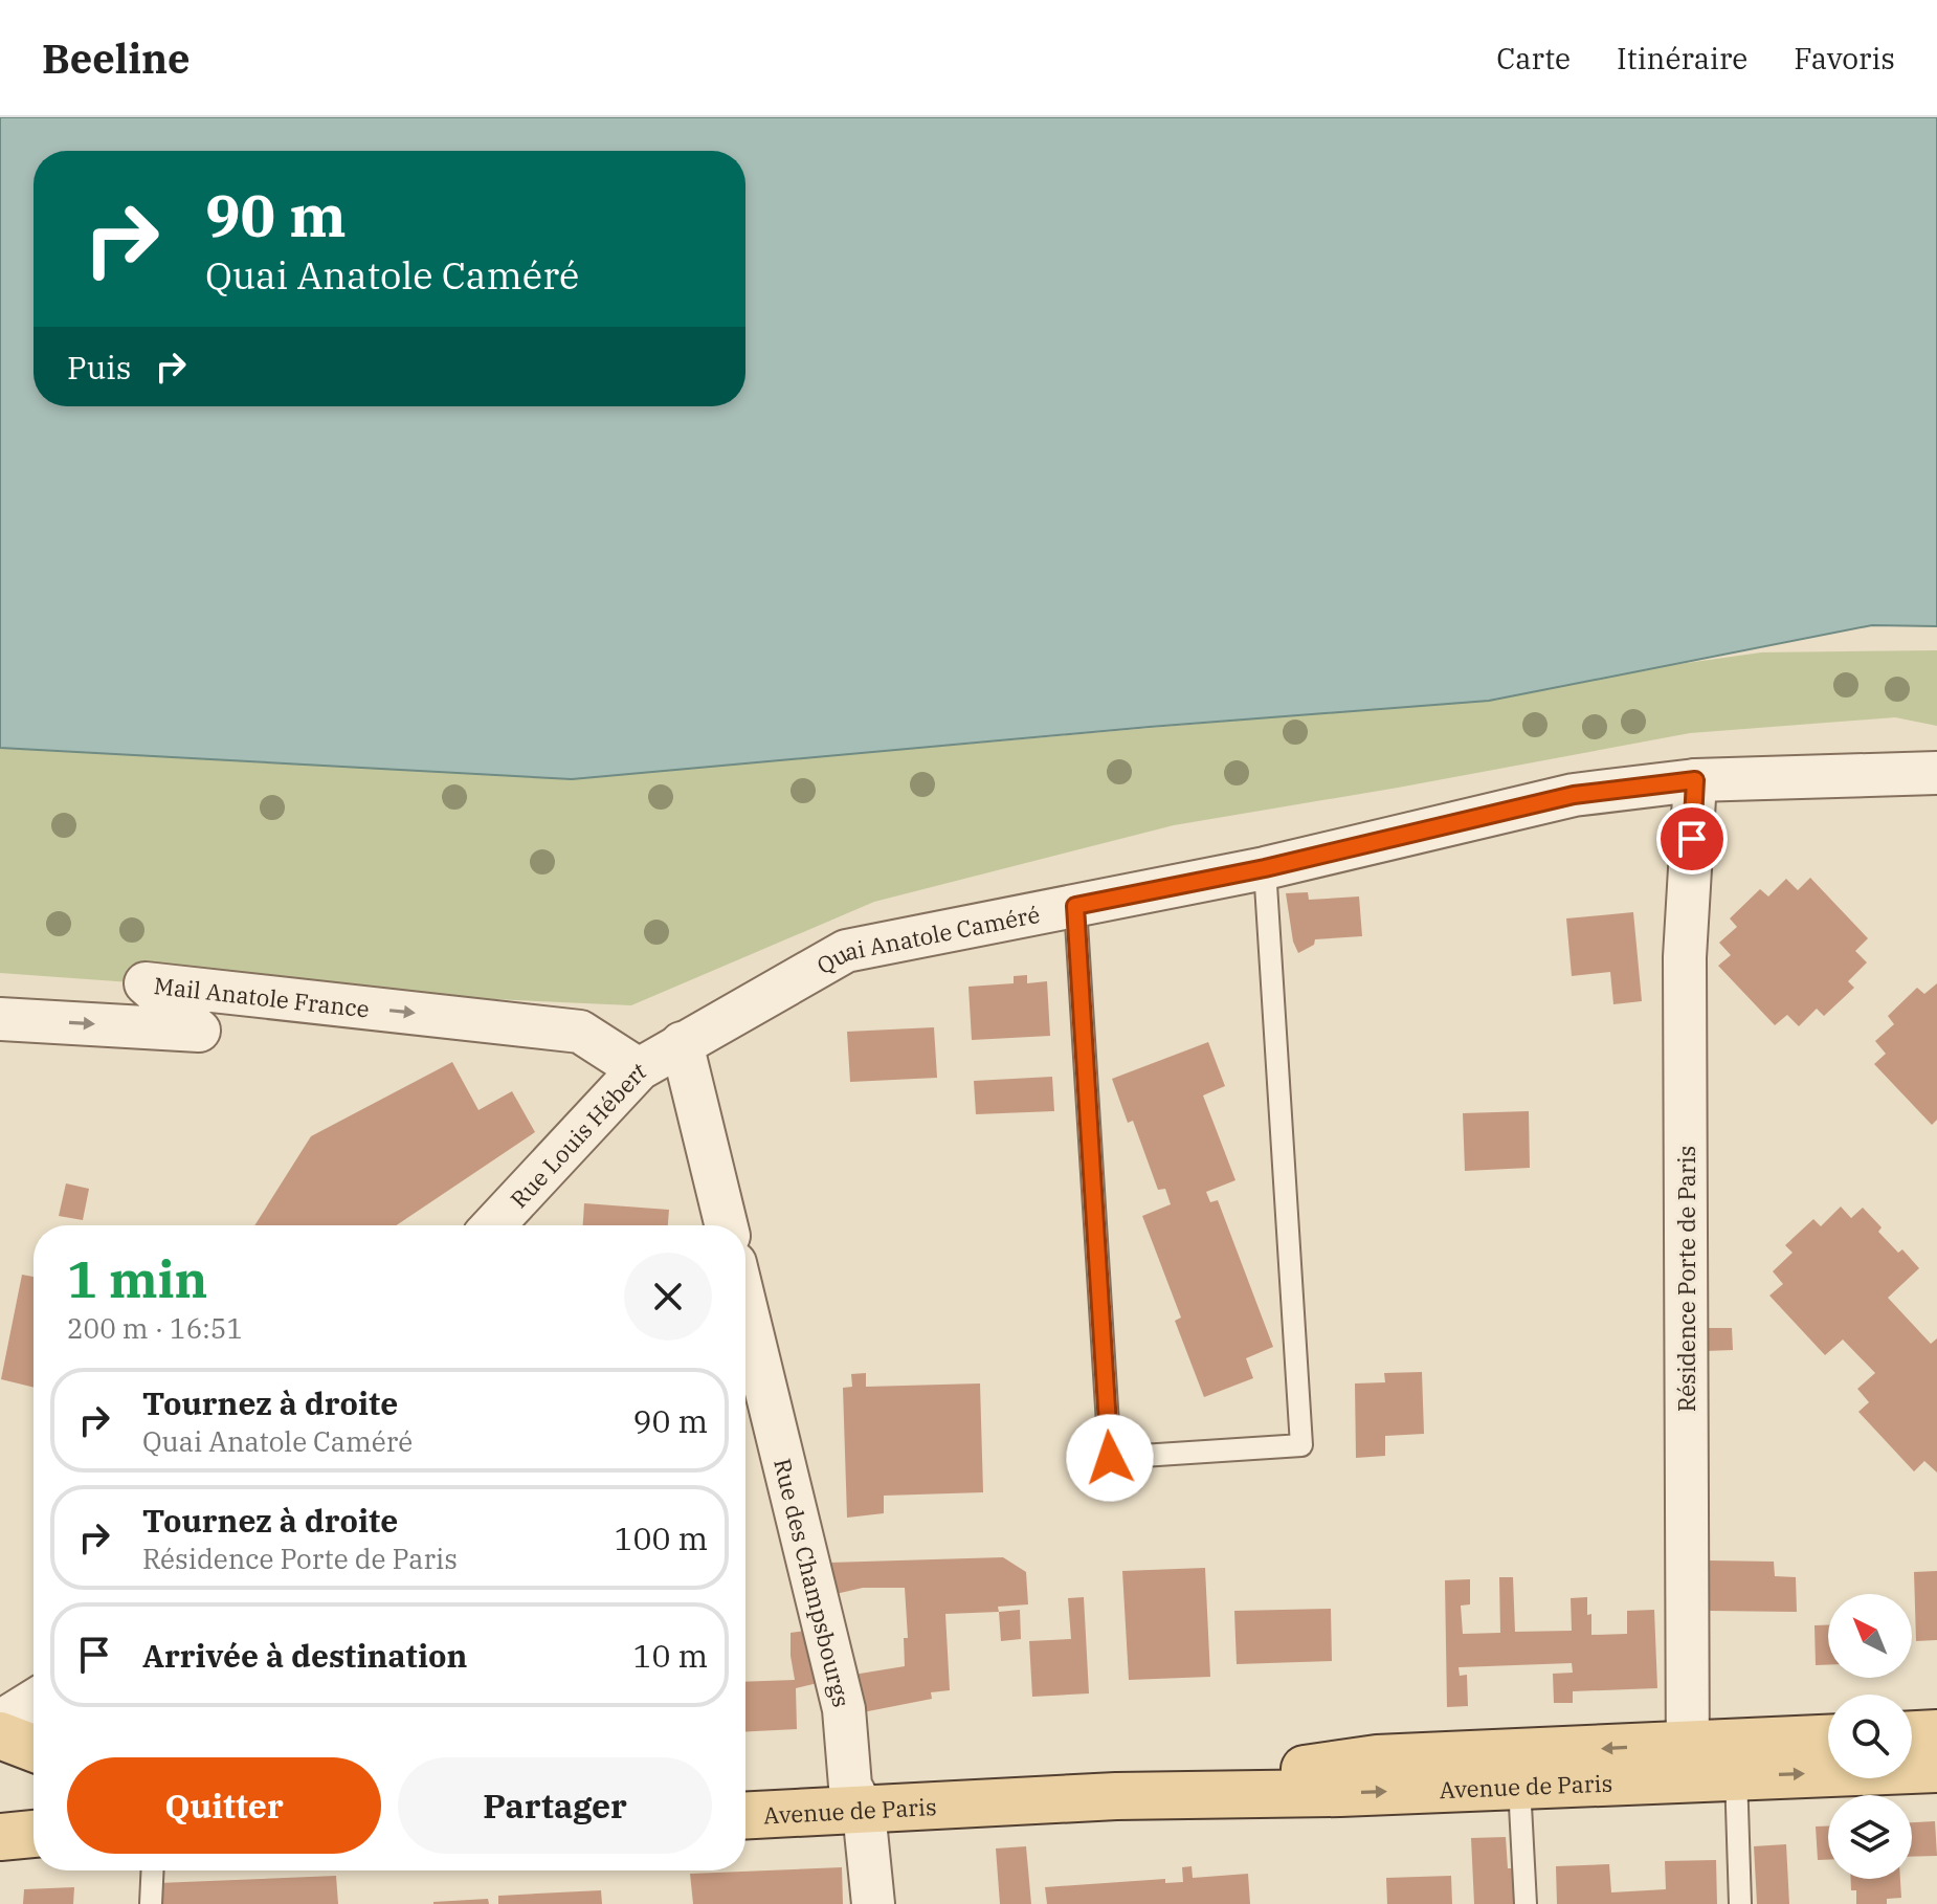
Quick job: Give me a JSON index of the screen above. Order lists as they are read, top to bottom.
{
  "streets": {
    "main road": ["Avenue de Paris"],
    "street": [
      "Quai Anatole Caméré",
      "Mail Anatole France",
      "Rue Louis Hébert",
      "Résidence Porte de Paris",
      "Rue des Champsbourgs"
    ]
  },
  "crossings": [
    ["Quai Anatole Caméré", "Rue Louis Hébert"],
    ["Quai Anatole Caméré", "Résidence Porte de Paris"],
    ["Mail Anatole France", "Rue Louis Hébert"],
    ["Résidence Porte de Paris", "Avenue de Paris"],
    ["Rue des Champsbourgs", "Avenue de Paris"]
  ],
  "one_way": ["Mail Anatole France"],
  "north": "top left",
  "page": {
    "header": "Beeline",
    "nav": ["Carte", "Itinéraire", "Favoris"],
    "turn": ["90 m", "Quai Anatole Caméré"],
    "then": "Puis",
    "heading": ["1 min", "200 m · 16:51"],
    "list": [
      {
        "name": "Tournez à droite",
        "note": "Quai Anatole Caméré",
        "value": "90 m"
      },
      {
        "name": "Tournez à droite",
        "note": "Résidence Porte de Paris",
        "value": "100 m"
      },
      {
        "name": "Arrivée à destination",
        "value": "10 m"
      }
    ],
    "buttons": ["Quitter", "Partager"]
  }
}
